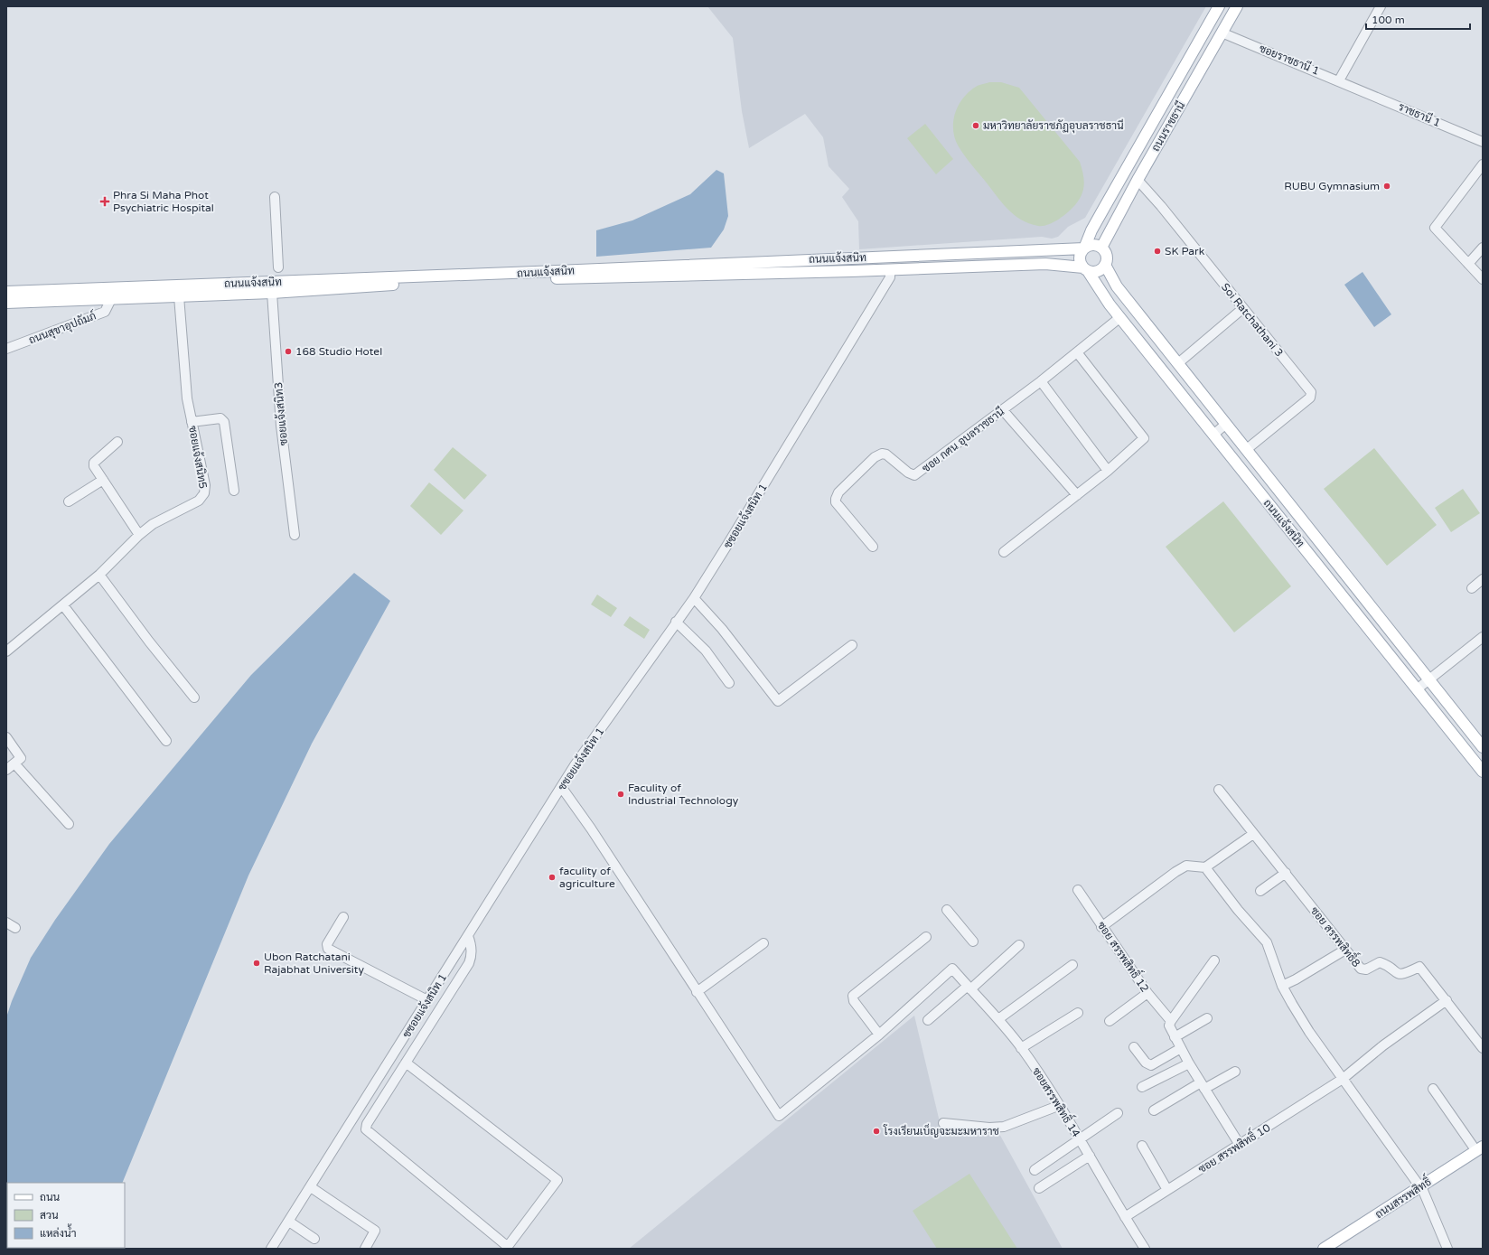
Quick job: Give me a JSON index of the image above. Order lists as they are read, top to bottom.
{
  "streets": {
    "main road": ["ถนนราชธานี", "ถนนแจ้งสนิท", "ถนนสรรพสิทธิ์"],
    "street": [
      "ซอยราชธานี 1",
      "ราชธานี 1",
      "Soi Ratchathani 3",
      "ถนนสุขาอุปถัมภ์",
      "ซอยแจ้งสนิท3",
      "ซอย กศน อุบลราชธานี",
      "ซอยแจ้งสนิท5",
      "ซซอยแจ้งสนิท 1",
      "ซอย สรรพสิทธิ์8",
      "ซอย สรรพสิทธิ์ 12",
      "ซอยสรรพสิทธิ์ 14",
      "ซอย สรรพสิทธิ์ 10"
    ]
  },
  "crossings": [
    ["ซอยราชธานี 1", "ราชธานี 1"],
    ["ซอยราชธานี 1", "ถนนราชธานี"],
    ["ถนนราชธานี", "ถนนแจ้งสนิท"],
    ["ถนนราชธานี", "Soi Ratchathani 3"],
    ["ถนนแจ้งสนิท", "Soi Ratchathani 3"],
    ["ถนนแจ้งสนิท", "ถนนสุขาอุปถัมภ์"],
    ["ถนนแจ้งสนิท", "ซอยแจ้งสนิท3"],
    ["ถนนแจ้งสนิท", "ซอย กศน อุบลราชธานี"],
    ["ถนนแจ้งสนิท", "ซอยแจ้งสนิท5"],
    ["ถนนแจ้งสนิท", "ซซอยแจ้งสนิท 1"],
    ["ซอย สรรพสิทธิ์8", "ซอย สรรพสิทธิ์ 10"],
    ["ซอย สรรพสิทธิ์ 12", "ซอย สรรพสิทธิ์ 10"],
    ["ซอยสรรพสิทธิ์ 14", "ซอย สรรพสิทธิ์ 10"]
  ],
  "places": {
    "other": [
      "มหาวิทยาลัยราชภัฏอุบลราชธานี",
      "RUBU Gymnasium",
      "SK Park",
      "168 Studio Hotel",
      "Faculity of Industrial Technology",
      "faculity of agriculture",
      "Ubon Ratchatani Rajabhat University",
      "โรงเรียนเบ็ญจะมะมหาราช"
    ],
    "health": ["Phra Si Maha Phot Psychiatric Hospital"]
  },
  "legend": ["ถนน", "สวน", "แหล่งน้ำ"],
  "scale_bar": "100 m"
}
